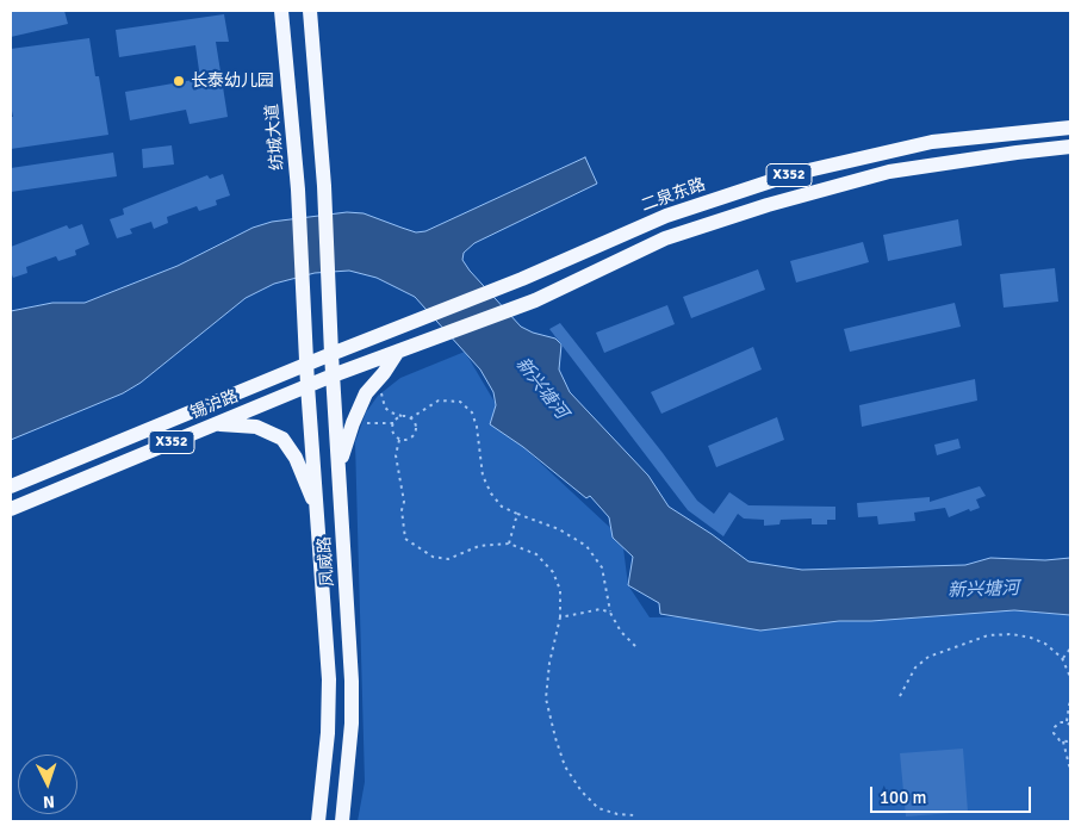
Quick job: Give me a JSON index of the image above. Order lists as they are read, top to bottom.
{
  "streets": {
    "main road": [
      "纺城大道",
      "X352",
      "二泉东路",
      "锡沪路",
      "凤威路"
    ]
  },
  "crossings": [
    ["纺城大道", "凤威路"],
    ["X352", "锡沪路"],
    ["X352", "凤威路"],
    ["二泉东路", "锡沪路"],
    ["二泉东路", "凤威路"],
    ["锡沪路", "凤威路"]
  ],
  "water": ["新兴塘河"],
  "places": ["长泰幼儿园"],
  "scale_bar": "100 m",
  "north": "bottom"
}
